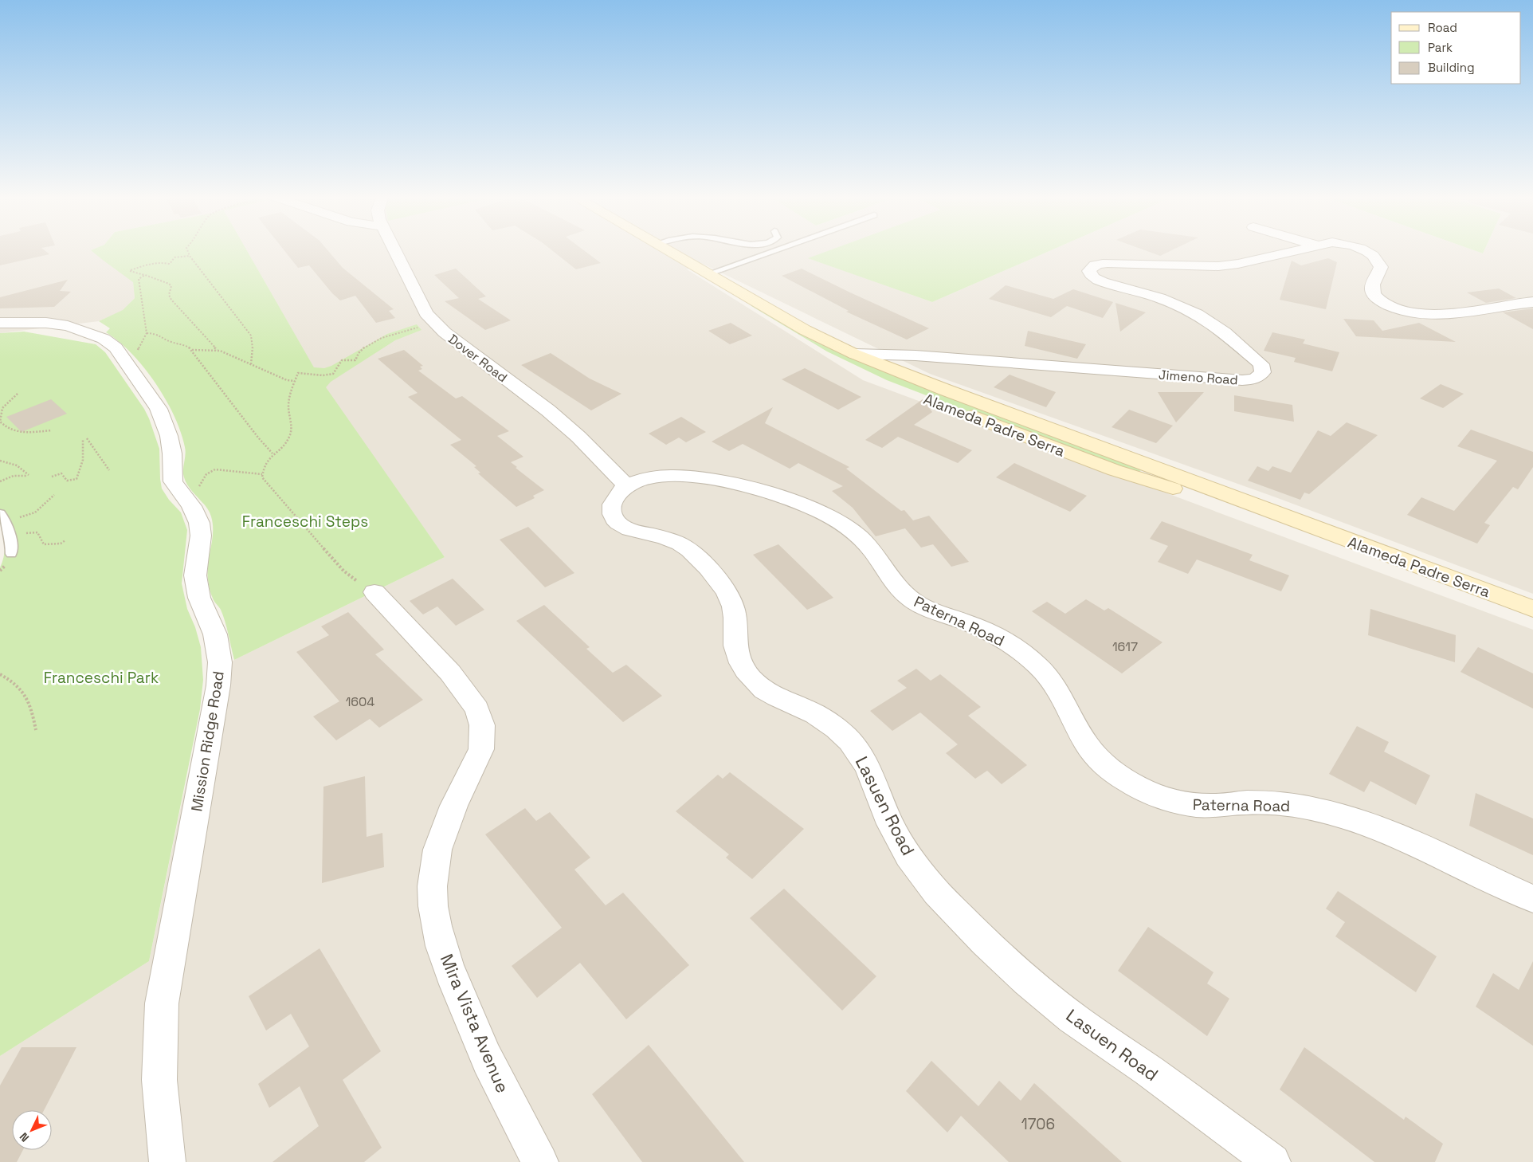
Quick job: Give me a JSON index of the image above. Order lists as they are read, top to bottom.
{
  "streets": {
    "street": [
      "Dover Road",
      "Jimeno Road",
      "Alameda Padre Serra",
      "Paterna Road",
      "Mission Ridge Road",
      "Lasuen Road",
      "Mira Vista Avenue"
    ]
  },
  "crossings": [
    ["Dover Road", "Paterna Road"],
    ["Dover Road", "Lasuen Road"],
    ["Jimeno Road", "Alameda Padre Serra"],
    ["Paterna Road", "Lasuen Road"]
  ],
  "parks": ["Franceschi Steps", "Franceschi Park"],
  "house_numbers": ["1617", "1604", "1706"],
  "legend": ["Road", "Park", "Building"],
  "north": "bottom left"
}
